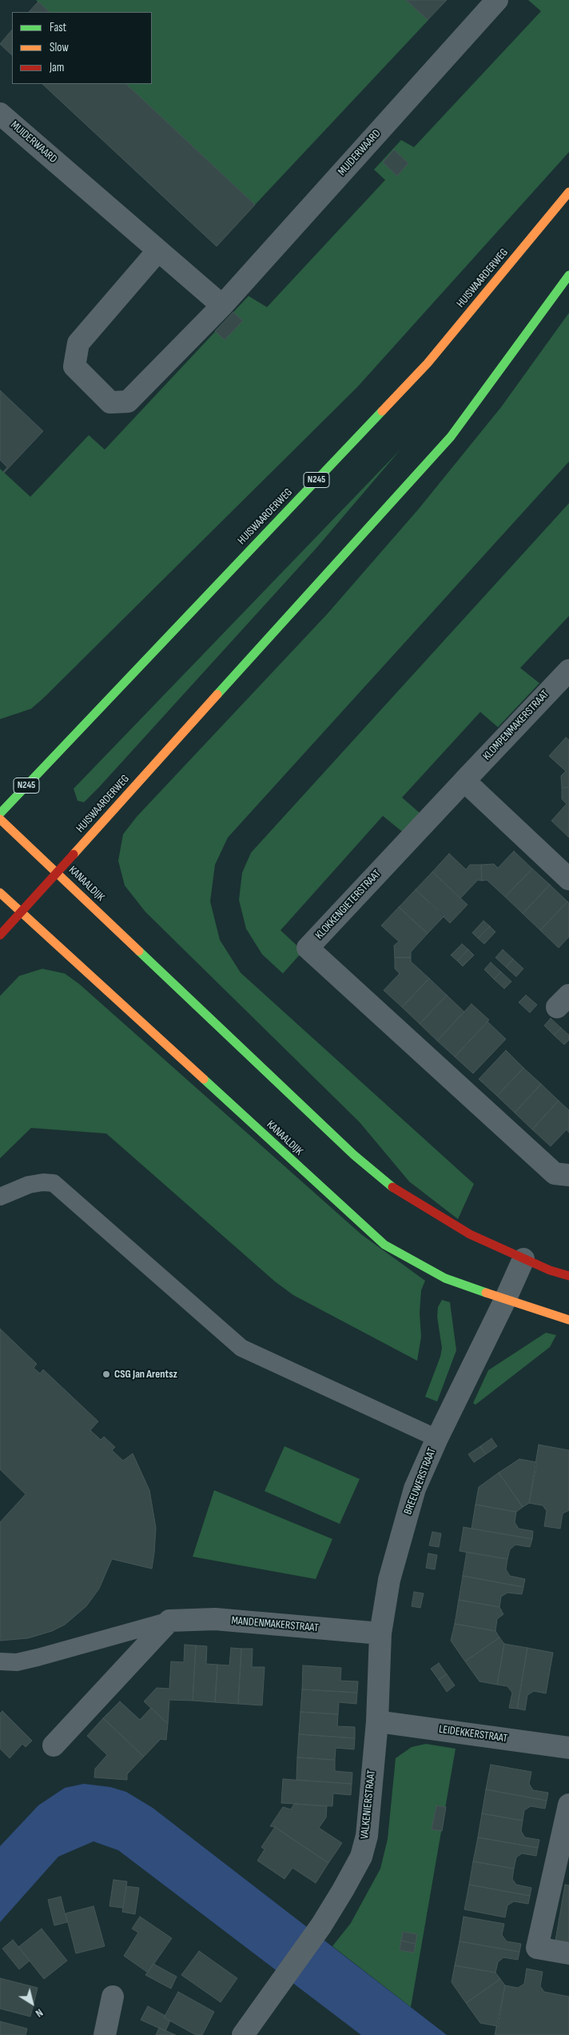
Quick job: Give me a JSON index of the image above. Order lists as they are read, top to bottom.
{
  "streets": {
    "main road": ["HUISWAARDERWEG", "N245", "KANAALDIJK"],
    "street": [
      "MUIDERWAARD",
      "KLOMPENMAKERSTRAAT",
      "KLOKKENGIETERSTRAAT",
      "BREEUWERSTRAAT",
      "MANDENMAKERSTRAAT",
      "LEIDEKKERSTRAAT",
      "VALKENIERSTRAAT"
    ]
  },
  "crossings": [
    ["HUISWAARDERWEG", "KANAALDIJK"],
    ["KLOMPENMAKERSTRAAT", "KLOKKENGIETERSTRAAT"],
    ["KANAALDIJK", "BREEUWERSTRAAT"],
    ["BREEUWERSTRAAT", "MANDENMAKERSTRAAT"],
    ["BREEUWERSTRAAT", "LEIDEKKERSTRAAT"],
    ["BREEUWERSTRAAT", "VALKENIERSTRAAT"],
    ["LEIDEKKERSTRAAT", "VALKENIERSTRAAT"]
  ],
  "places": ["CSG Jan Arentsz"],
  "legend": ["Fast", "Slow", "Jam"],
  "north": "bottom right"
}
